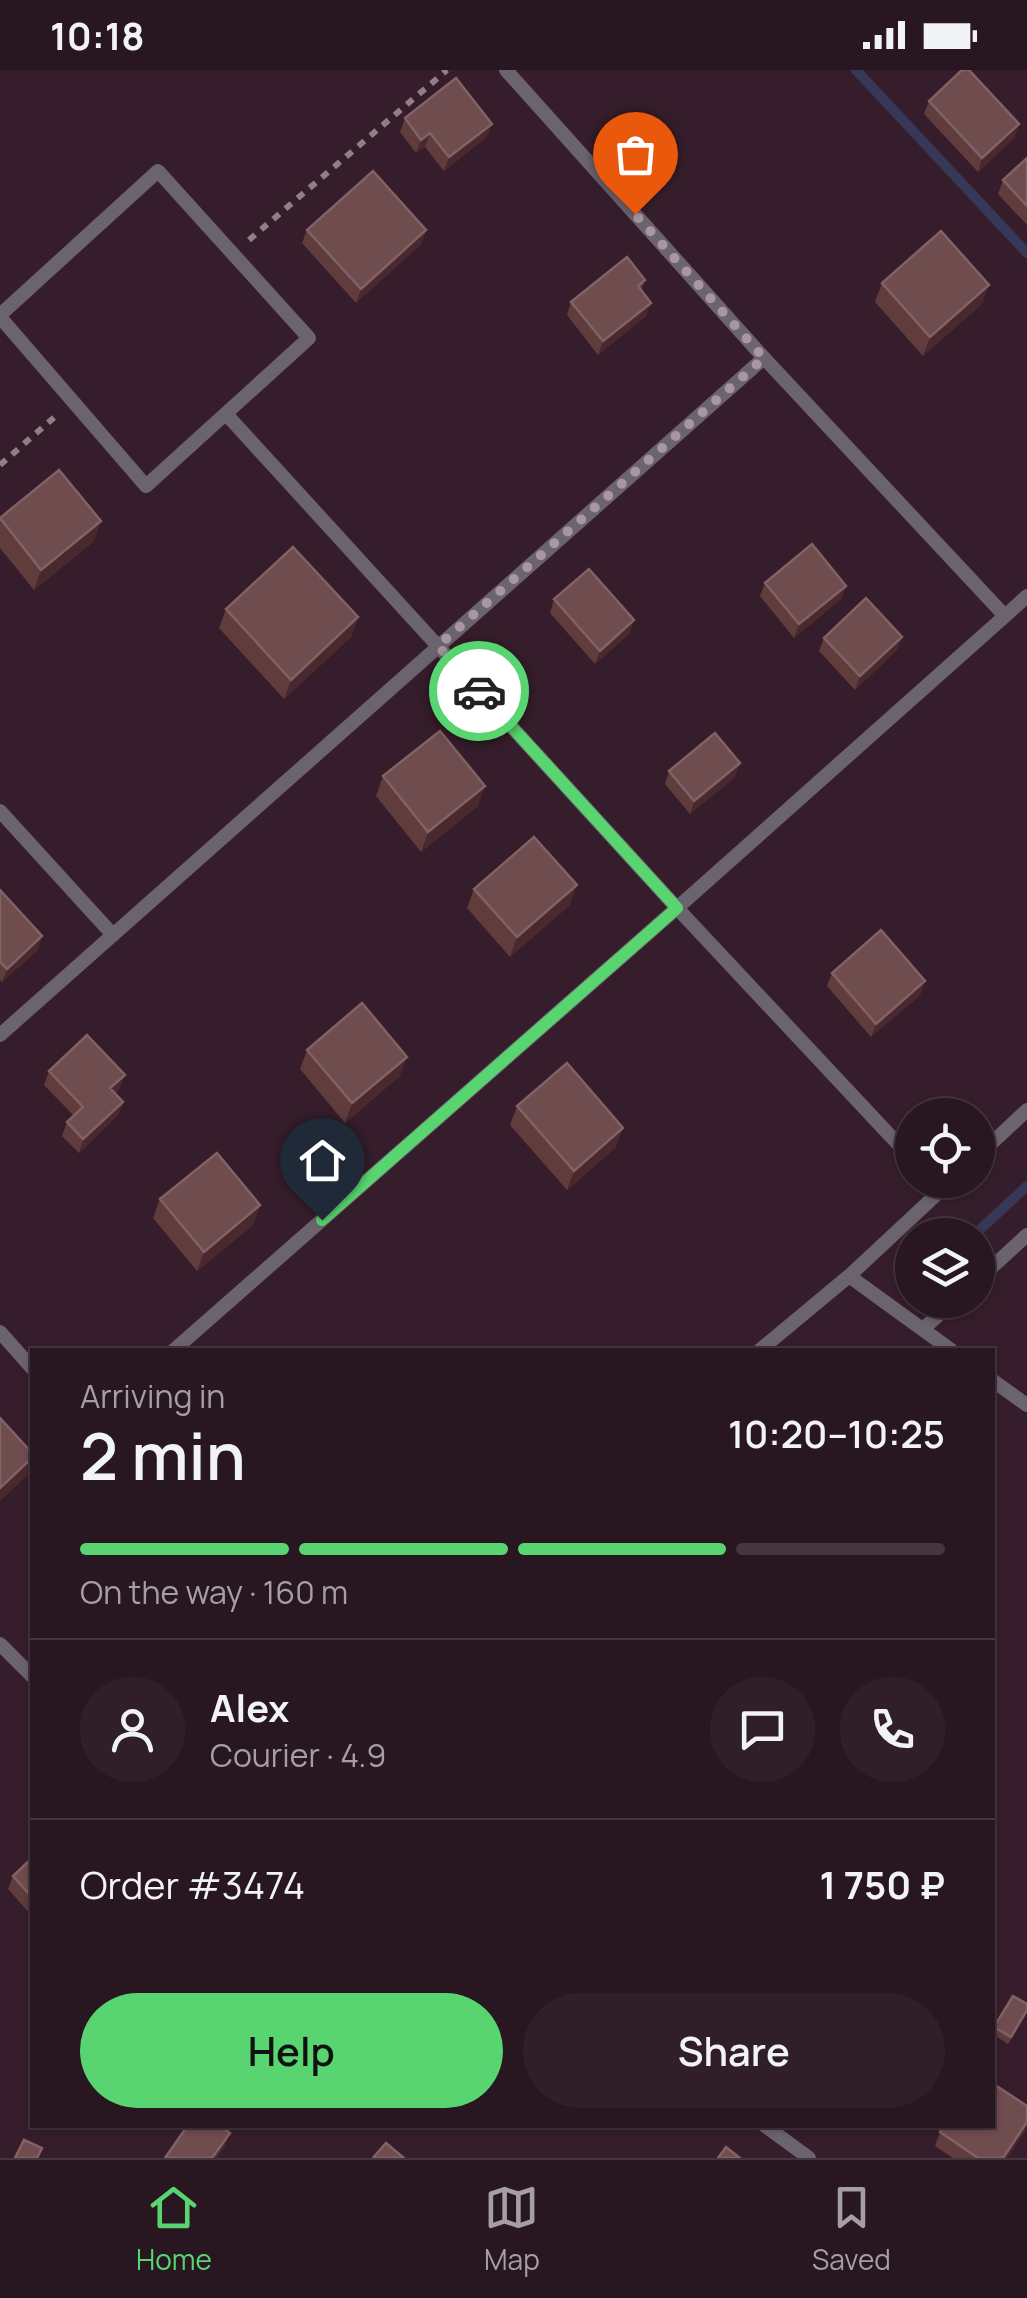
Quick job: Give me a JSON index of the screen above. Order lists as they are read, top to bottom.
{
  "page": {
    "status": "10:18",
    "heading": ["2 min", "Arriving in", "10:20–10:25"],
    "panel": [
      "Alex",
      "Courier · 4.9",
      "Order #3474",
      "1 750 ₽"
    ],
    "bar": "On the way · 160 m",
    "buttons": ["Help", "Share"],
    "tabs": ["Home", "Map", "Saved"]
  }
}
